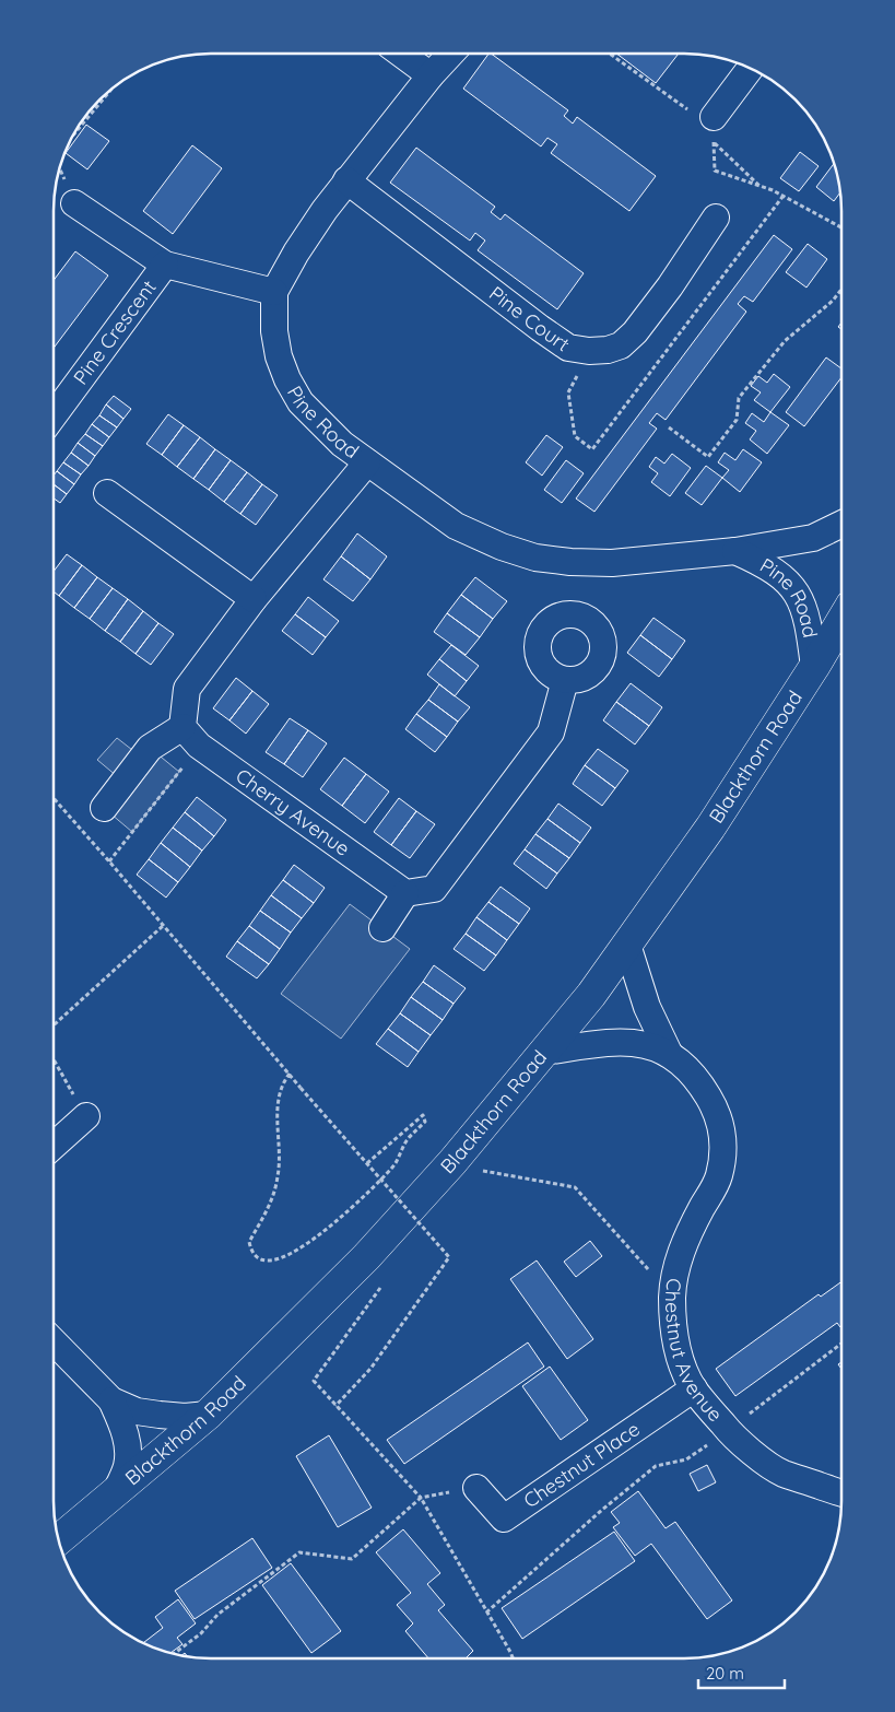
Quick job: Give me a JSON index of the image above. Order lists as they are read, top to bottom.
{
  "streets": {
    "street": [
      "Pine Court",
      "Pine Crescent",
      "Pine Road",
      "Blackthorn Road",
      "Cherry Avenue",
      "Chestnut Avenue",
      "Chestnut Place"
    ]
  },
  "crossings": [
    ["Pine Court", "Pine Road"],
    ["Pine Crescent", "Pine Road"],
    ["Pine Road", "Blackthorn Road"],
    ["Blackthorn Road", "Chestnut Avenue"],
    ["Chestnut Avenue", "Chestnut Place"]
  ],
  "scale_bar": "20 m"
}
